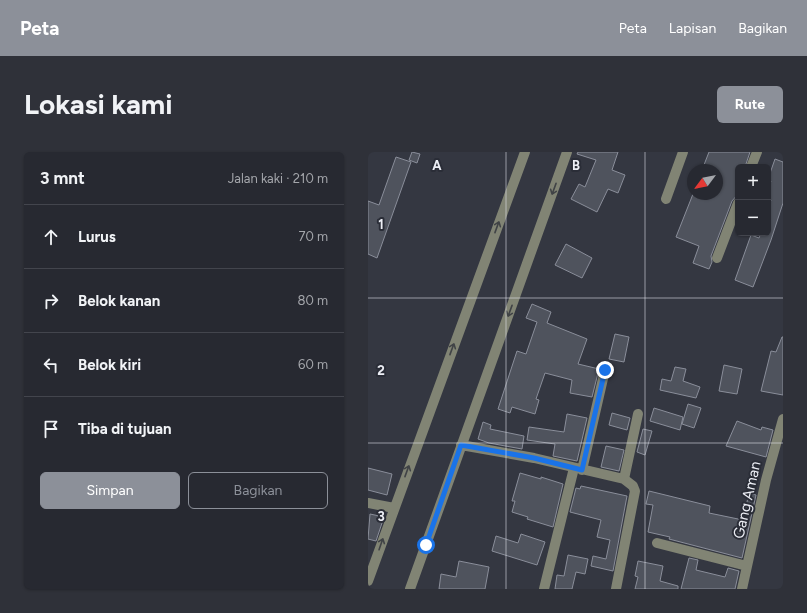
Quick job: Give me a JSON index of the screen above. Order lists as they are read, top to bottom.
{
  "streets": {
    "street": ["Gang Aman"]
  },
  "north": "bottom left",
  "page": {
    "header": "Peta",
    "nav": ["Peta", "Lapisan", "Bagikan"],
    "buttons": [
      "Rute",
      ["Simpan", "Bagikan"]
    ],
    "title": "Lokasi kami",
    "heading": ["3 mnt", "Jalan kaki · 210 m"],
    "map_buttons": ["+", "−"],
    "list": [
      ["Lurus", "70 m"],
      ["Belok kanan", "80 m"],
      ["Belok kiri", "60 m"],
      "Tiba di tujuan"
    ]
  },
  "grid": {
    "columns": ["A", "B"],
    "rows": ["1", "2", "3"]
  }
}
